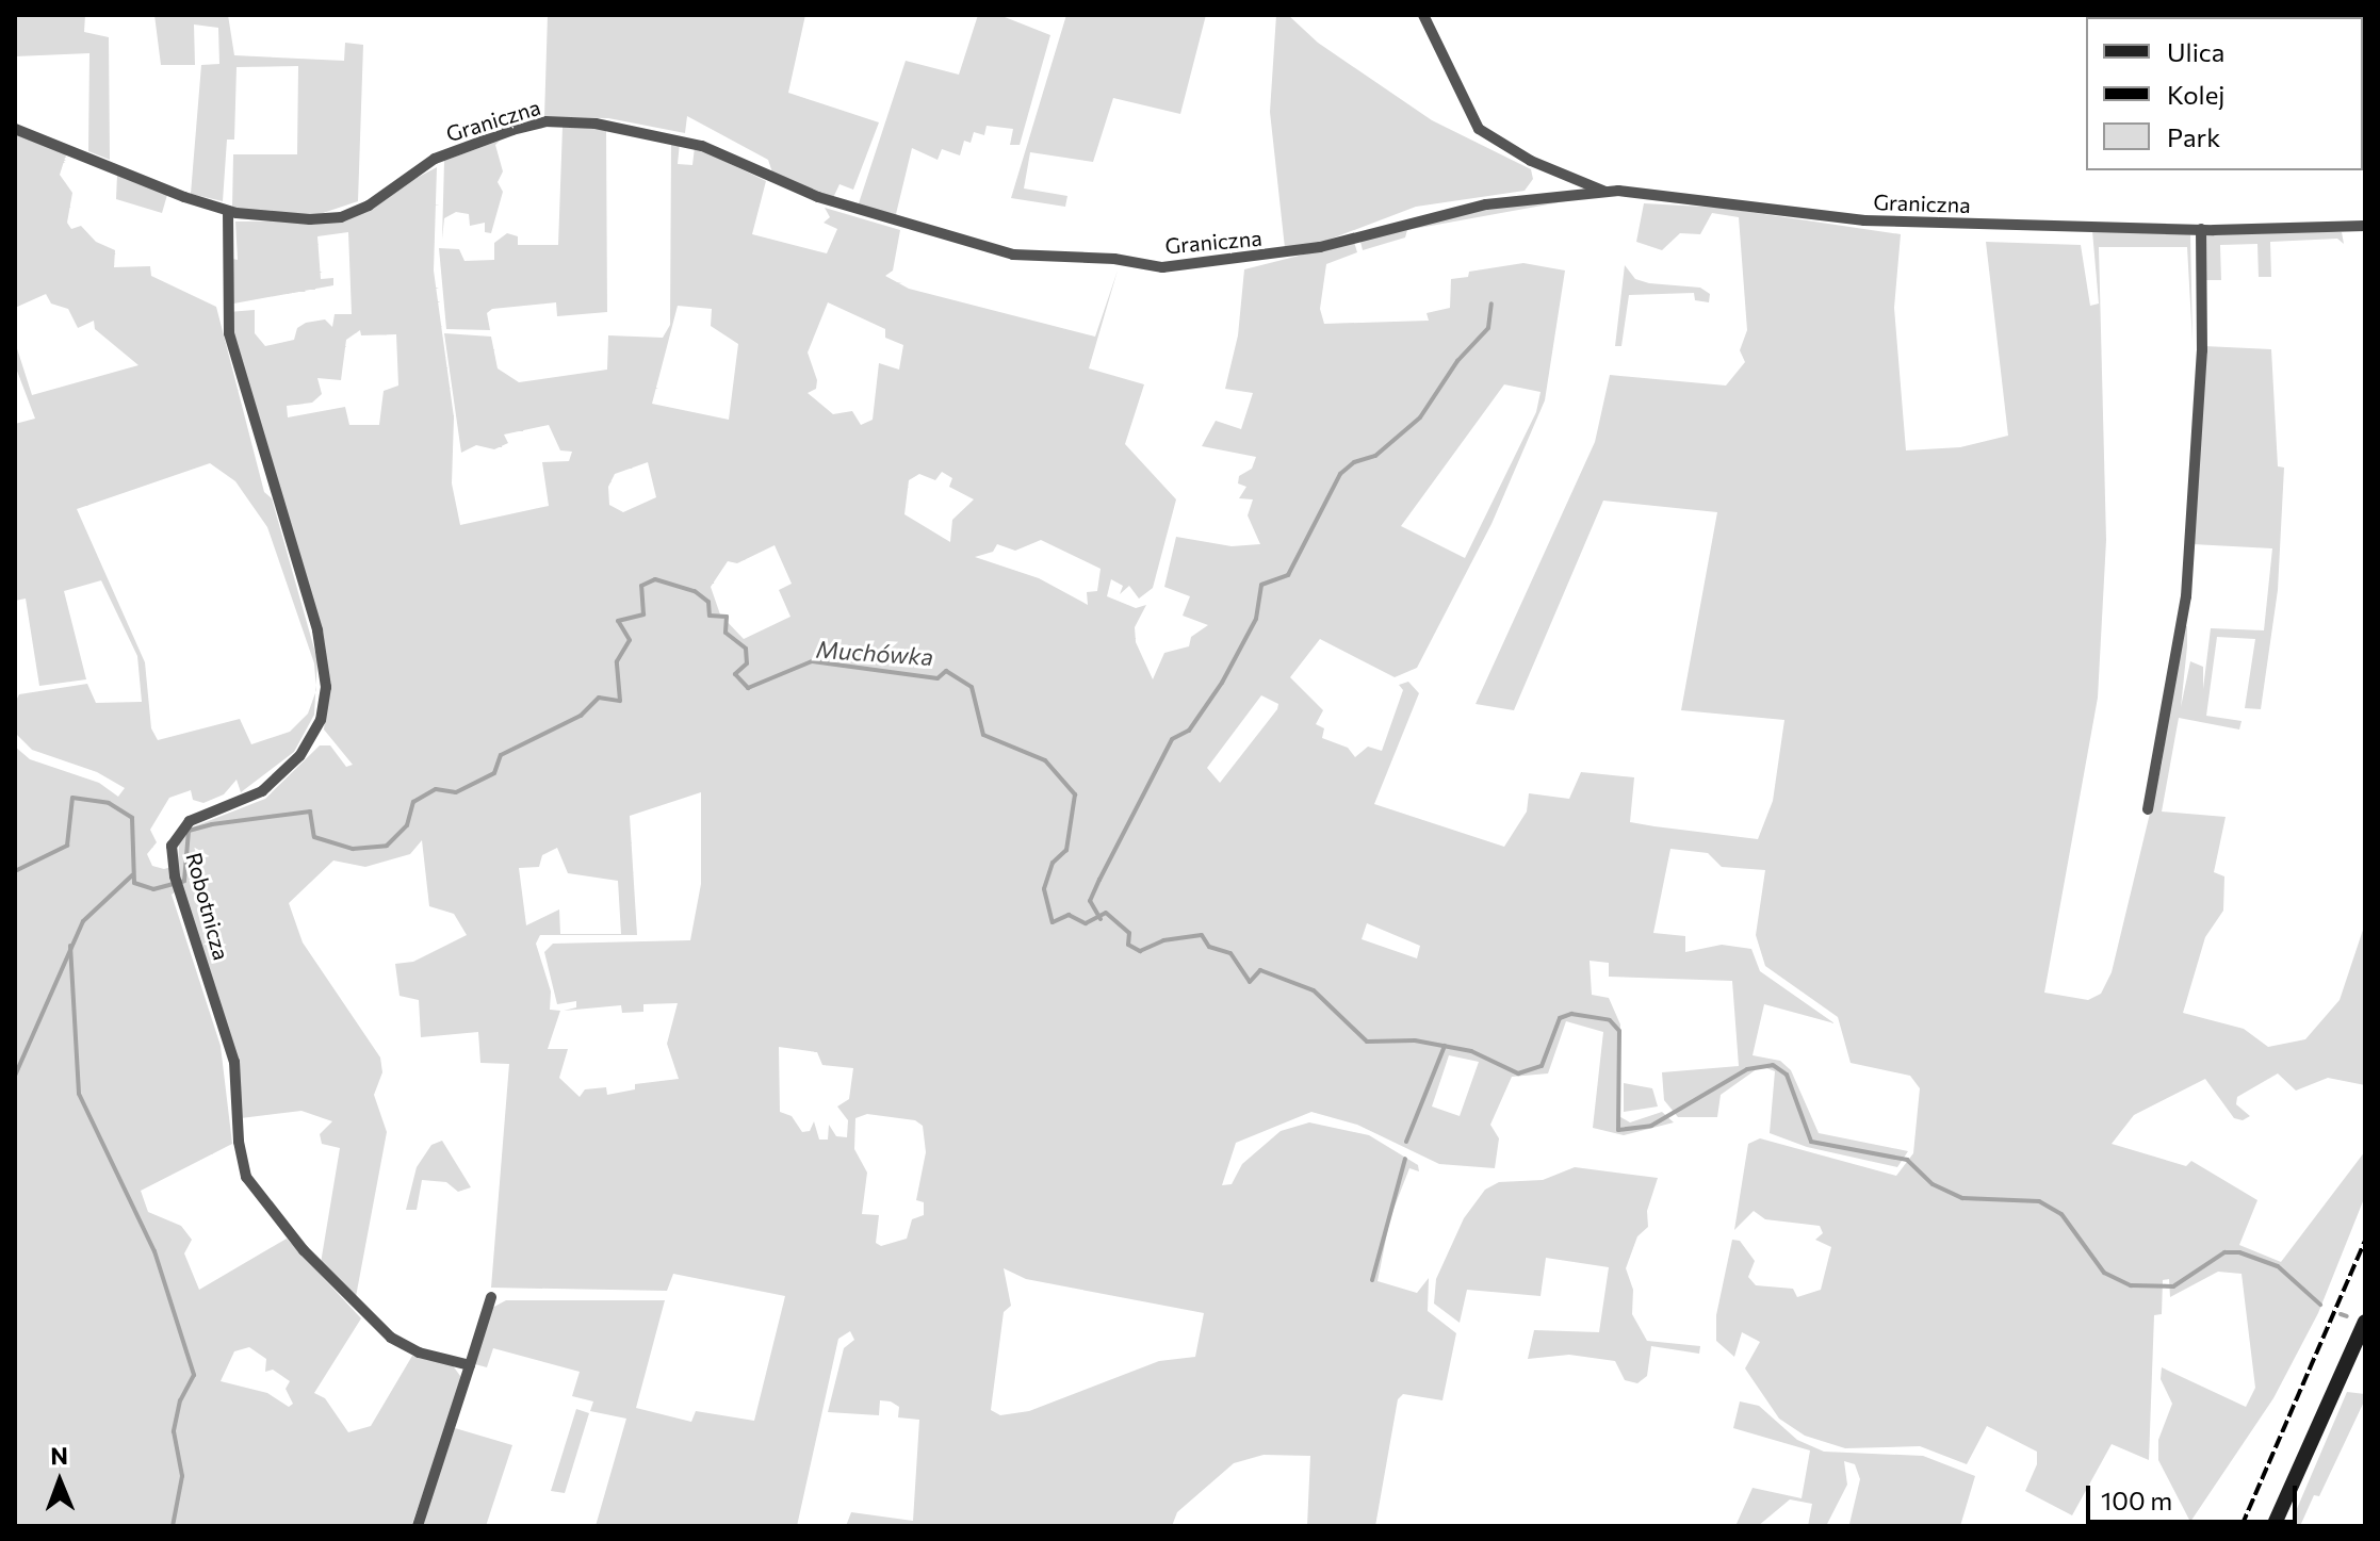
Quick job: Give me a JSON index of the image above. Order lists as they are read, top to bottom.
{
  "streets": {
    "street": ["Graniczna", "Robotnicza"]
  },
  "crossings": [
    ["Graniczna", "Robotnicza"]
  ],
  "water": ["Muchówka"],
  "legend": ["Ulica", "Kolej", "Park"],
  "scale_bar": "100 m",
  "north": "top"
}
